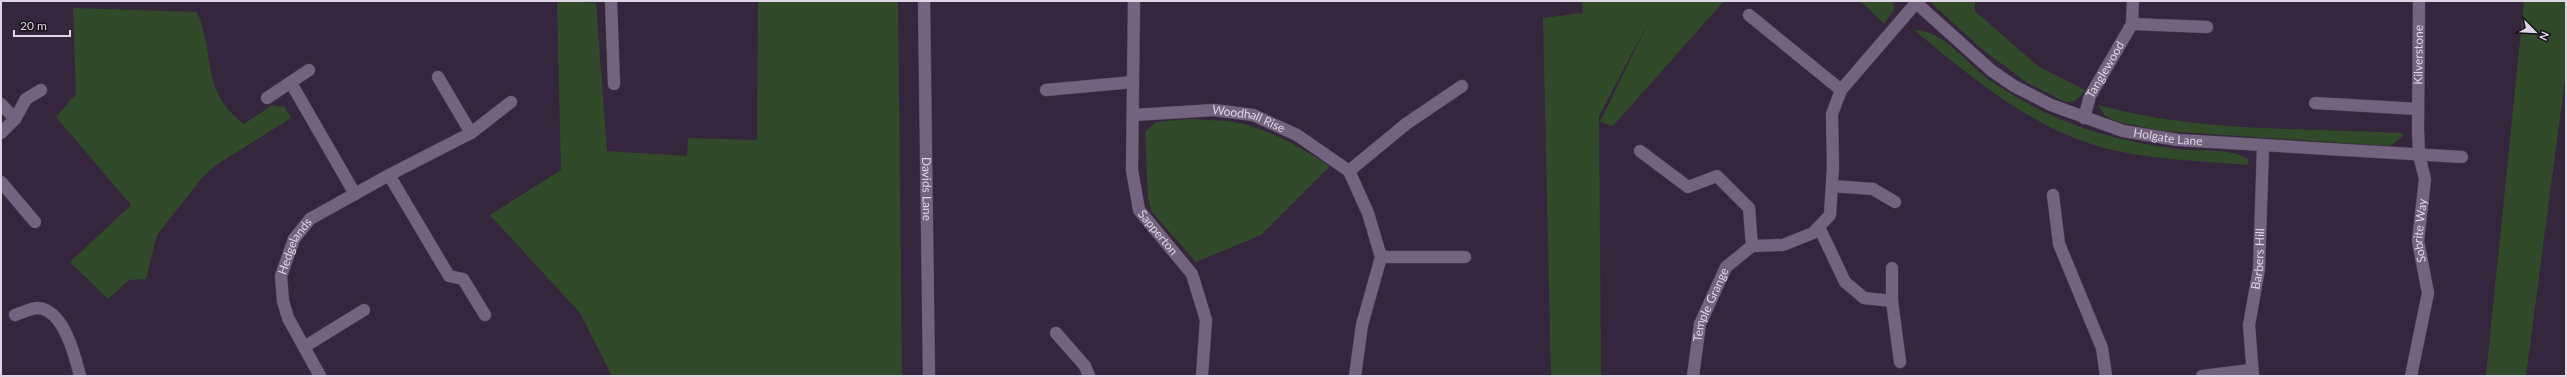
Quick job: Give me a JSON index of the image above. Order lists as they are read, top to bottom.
{
  "streets": {
    "street": [
      "Kilverstone",
      "Tanglewood",
      "Woodhall Rise",
      "Holgate Lane",
      "Davids Lane",
      "Sobrite Way",
      "Sapperton",
      "Hedgelands",
      "Barbers Hill",
      "Temple Grange"
    ]
  },
  "crossings": [
    ["Kilverstone", "Holgate Lane"],
    ["Kilverstone", "Sobrite Way"],
    ["Tanglewood", "Holgate Lane"],
    ["Woodhall Rise", "Sapperton"],
    ["Holgate Lane", "Sobrite Way"],
    ["Holgate Lane", "Barbers Hill"]
  ],
  "scale_bar": "20 m",
  "north": "bottom right"
}
